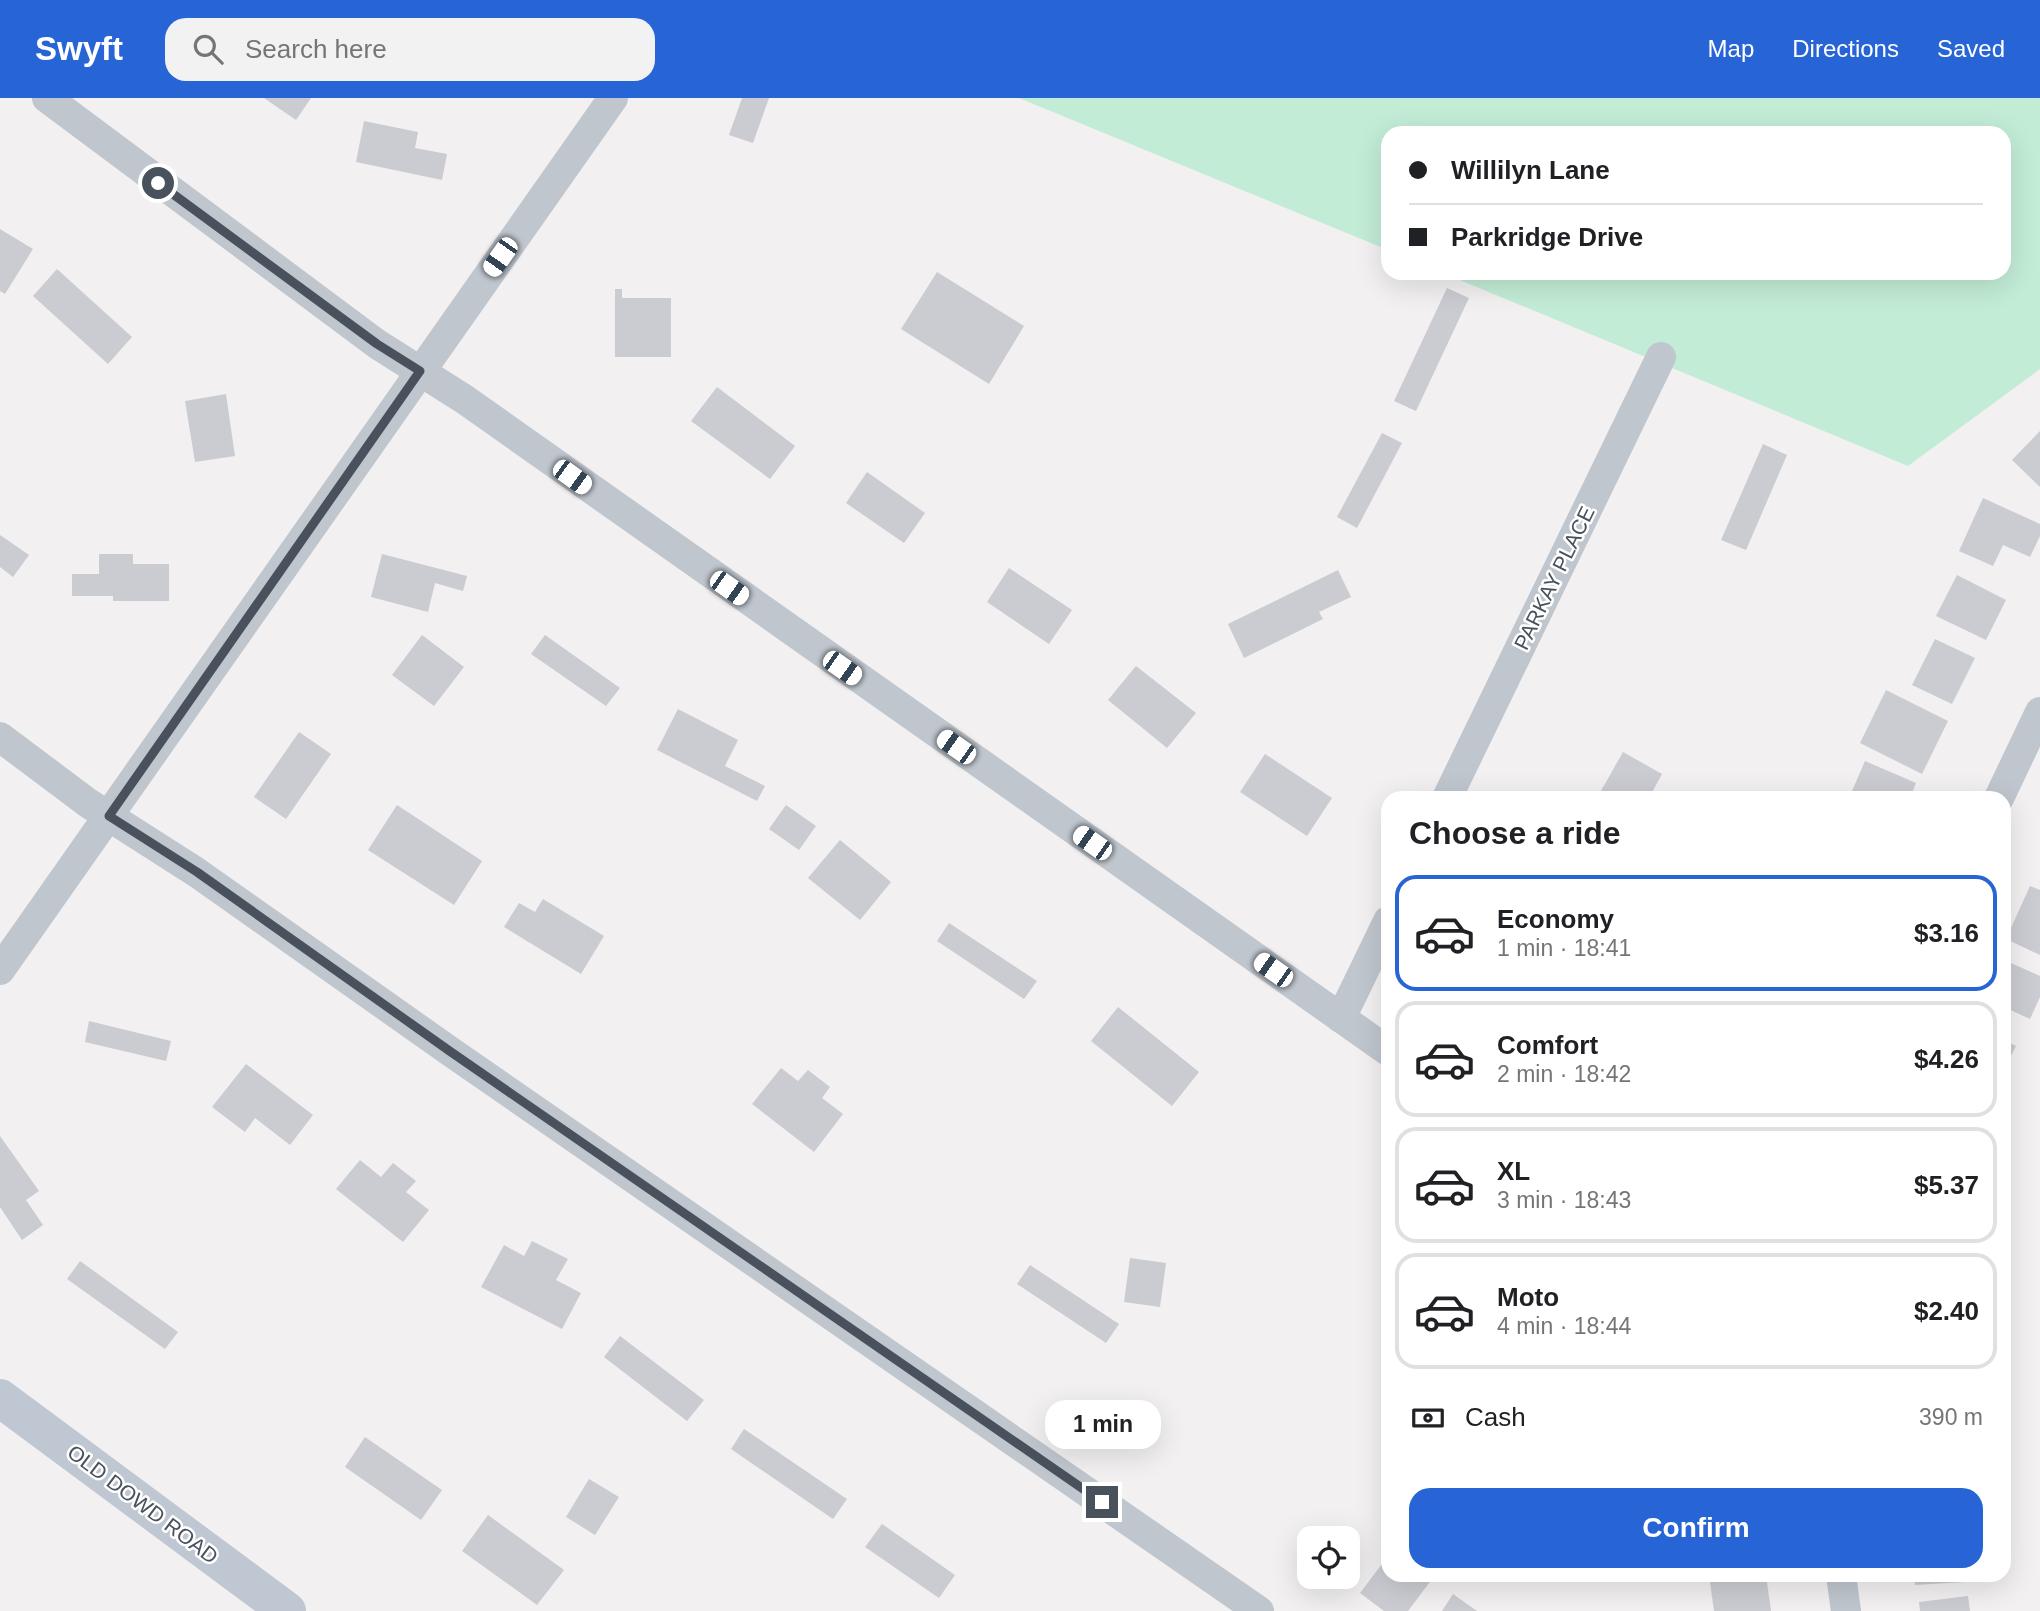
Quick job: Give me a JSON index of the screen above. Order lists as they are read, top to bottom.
{
  "streets": {
    "street": ["PARKAY PLACE", "OLD DOWD ROAD"]
  },
  "page": {
    "header": "Swyft",
    "search": "Search here",
    "nav": ["Map", "Directions", "Saved"],
    "banner": ["Willilyn Lane", "Parkridge Drive"],
    "heading": "Choose a ride",
    "list": [
      {
        "name": "Economy",
        "note": "1 min · 18:41",
        "value": "$3.16"
      },
      {
        "name": "Comfort",
        "note": "2 min · 18:42",
        "value": "$4.26"
      },
      {
        "name": "XL",
        "note": "3 min · 18:43",
        "value": "$5.37"
      },
      {
        "name": "Moto",
        "note": "4 min · 18:44",
        "value": "$2.40"
      }
    ],
    "pay": ["Cash", "390 m"],
    "bubble": "1 min",
    "buttons": "Confirm"
  }
}
